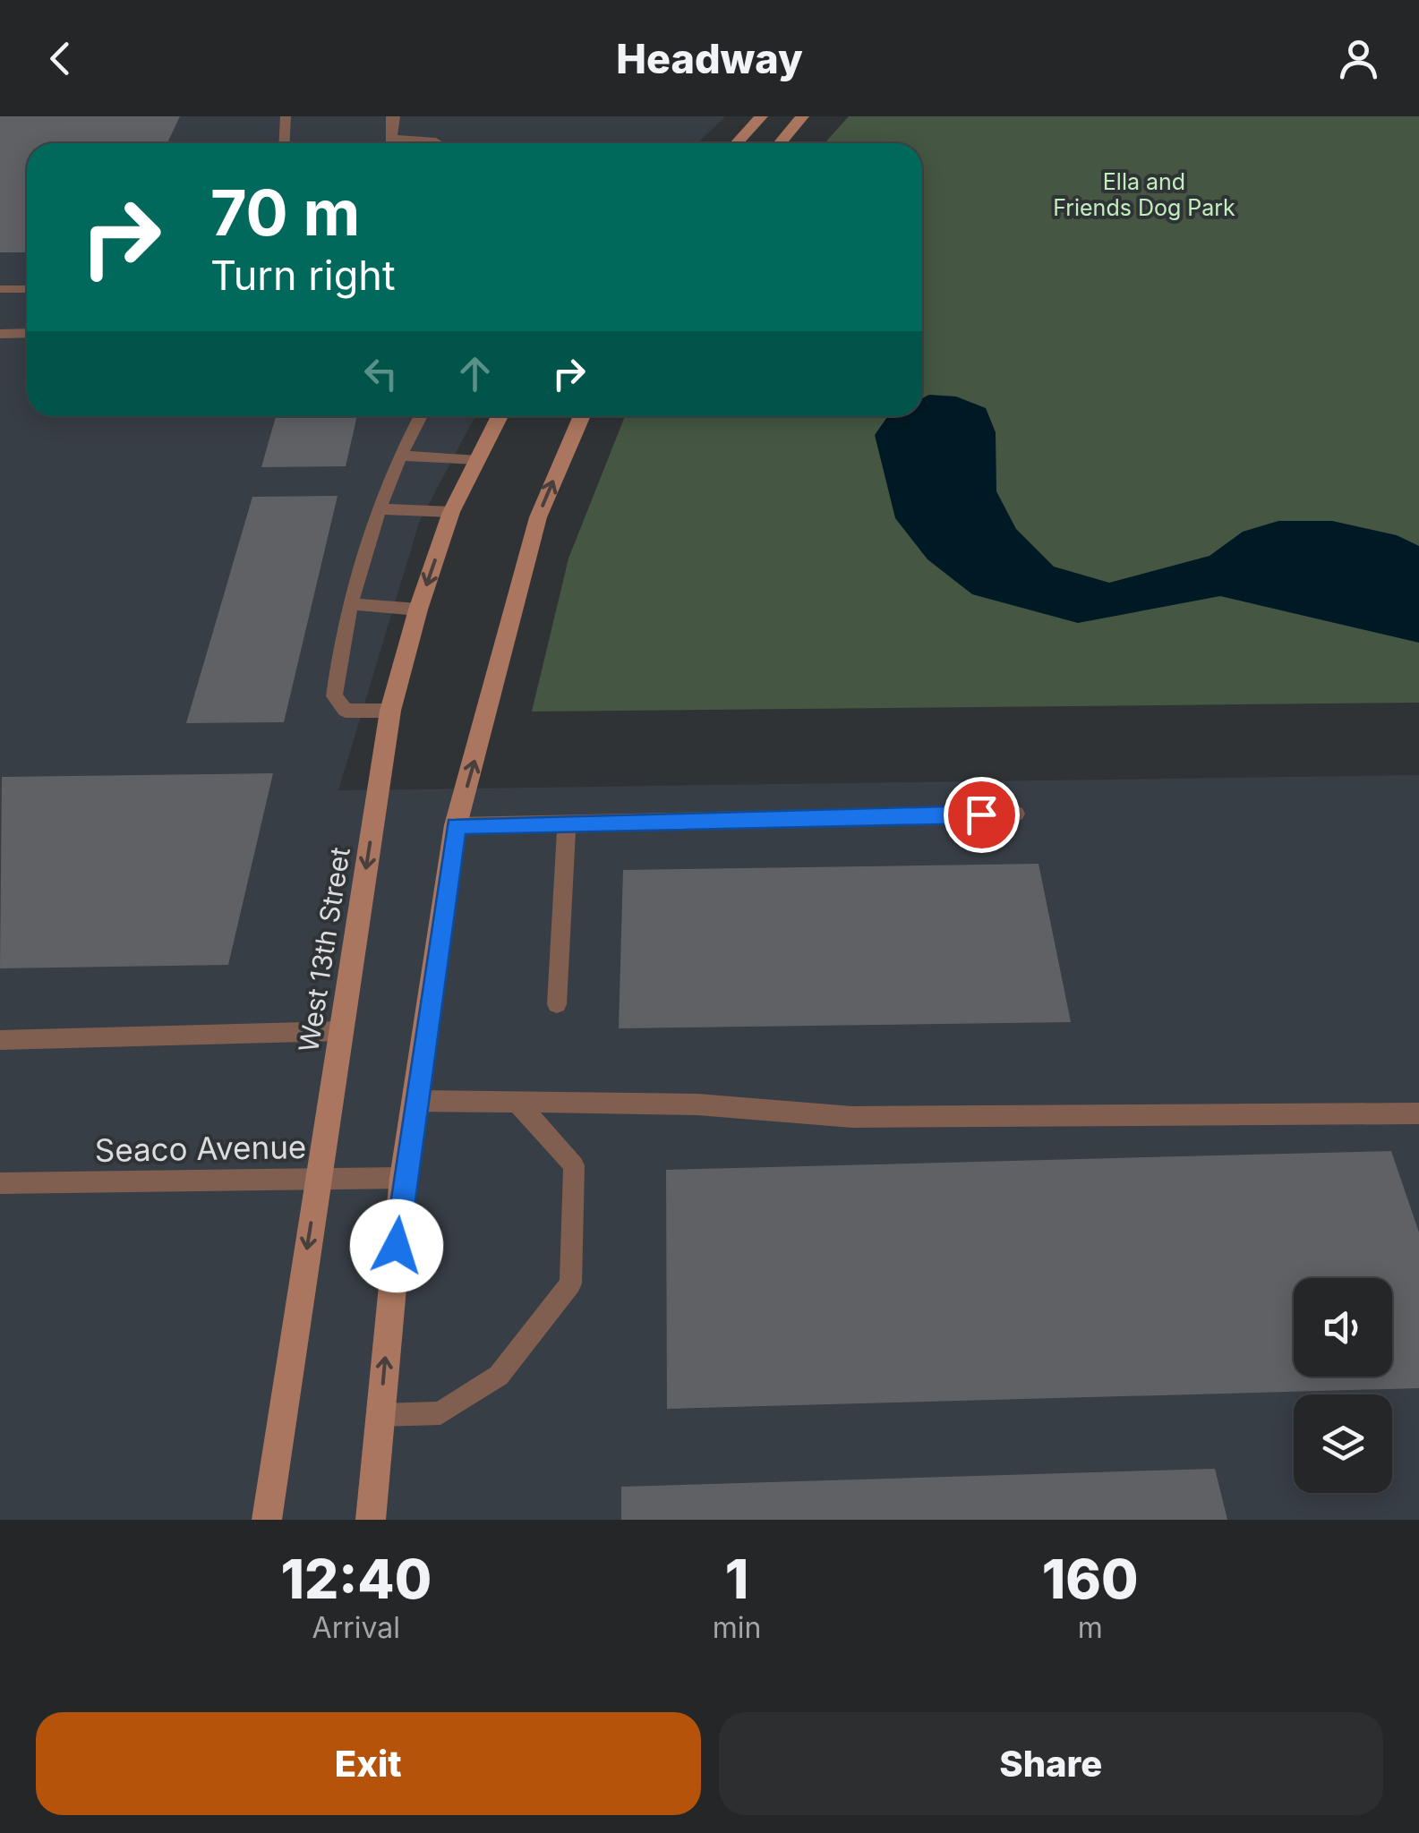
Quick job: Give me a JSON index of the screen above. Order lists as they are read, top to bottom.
{
  "streets": {
    "main road": ["West 13th Street"],
    "lane": ["Seaco Avenue"]
  },
  "crossings": [
    ["West 13th Street", "Seaco Avenue"]
  ],
  "parks": ["Ella and Friends Dog Park"],
  "page": {
    "header": "Headway",
    "turn": ["70 m", "Turn right"],
    "eta": [
      "12:40",
      "Arrival",
      "1",
      "min",
      "160",
      "m"
    ],
    "buttons": ["Exit", "Share"]
  }
}
